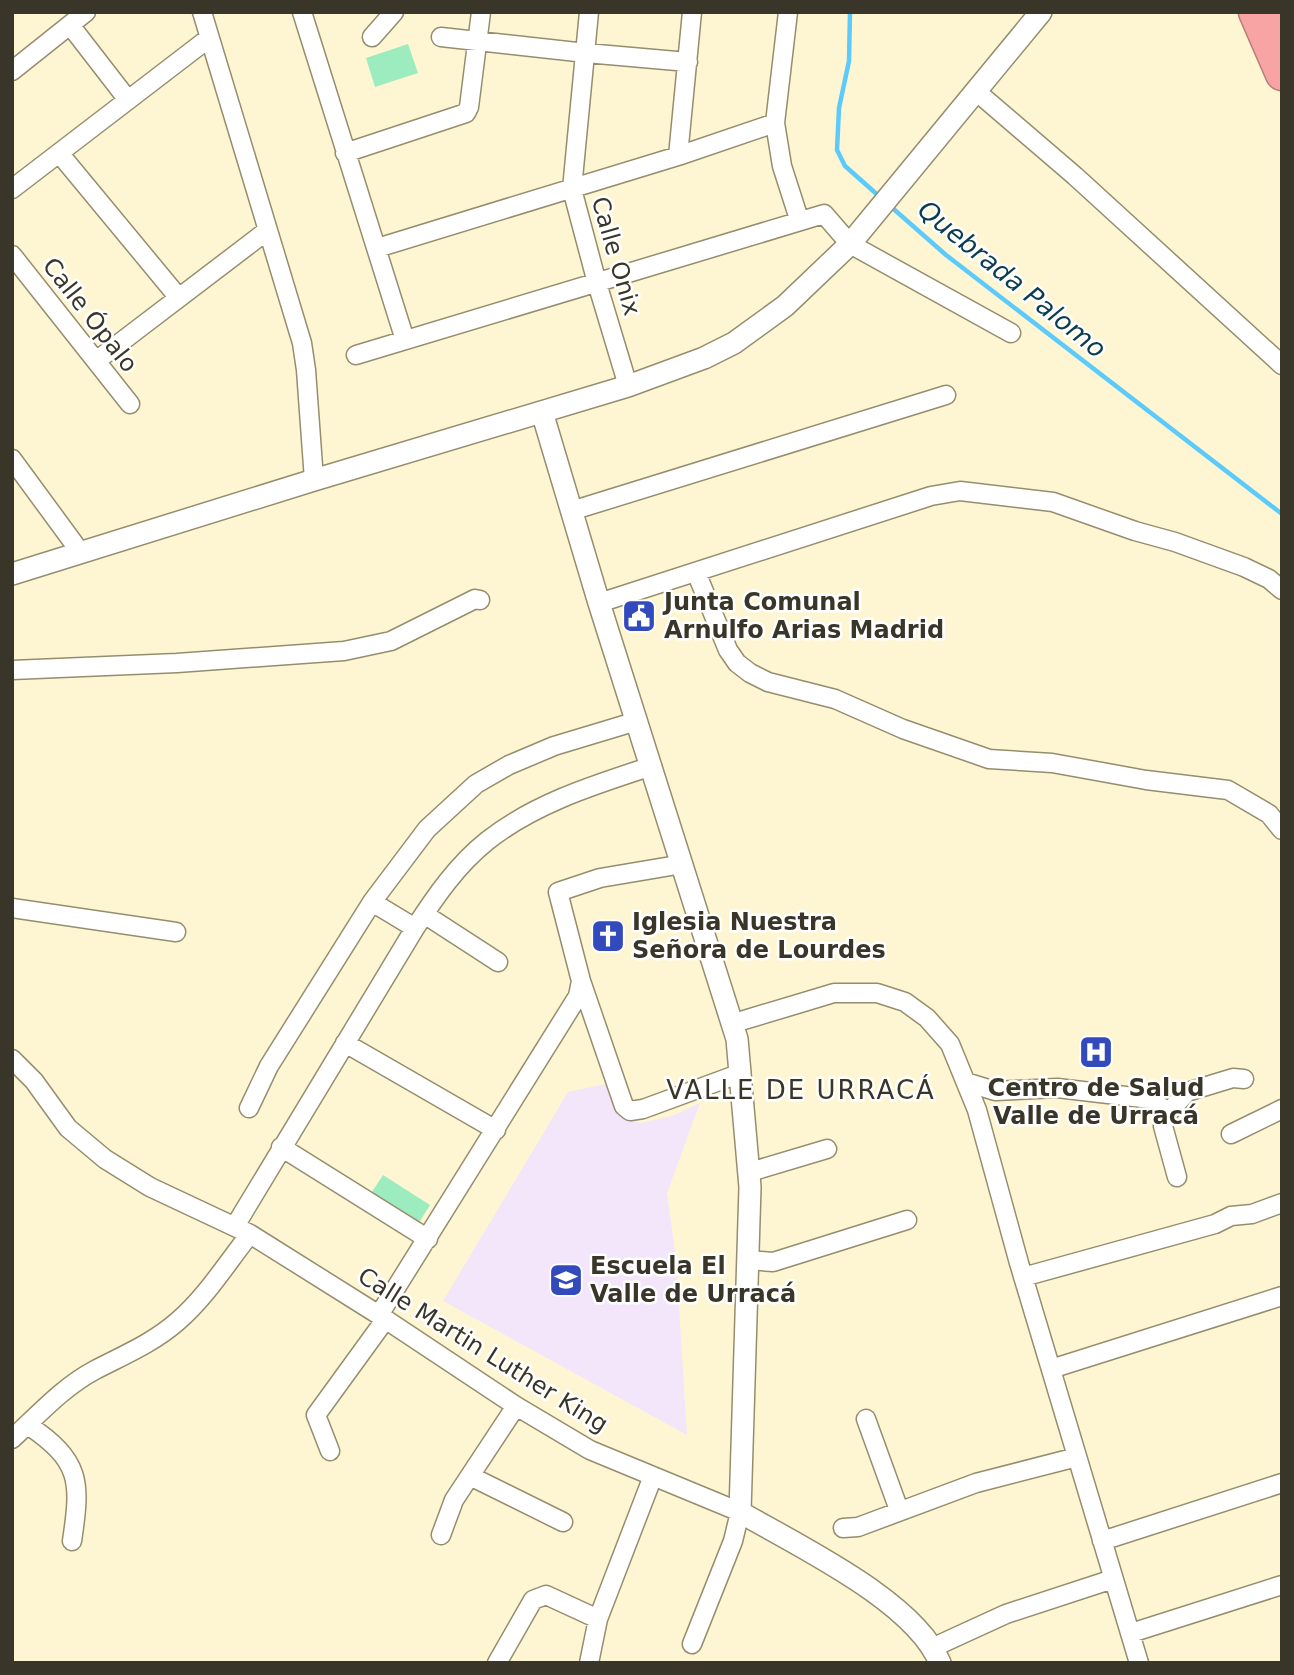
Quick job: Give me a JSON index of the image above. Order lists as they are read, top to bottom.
{
  "streets": {
    "street": ["Calle Onix", "Calle Ópalo", "Calle Martin Luther King"]
  },
  "districts": ["VALLE DE URRACÁ"],
  "water": ["Quebrada Palomo"],
  "places": {
    "public building": ["Junta Comunal Arnulfo Arias Madrid"],
    "church": ["Iglesia Nuestra Señora de Lourdes"],
    "hospital": ["Centro de Salud Valle de Urracá"],
    "school or university": ["Escuela El Valle de Urracá"]
  }
}
